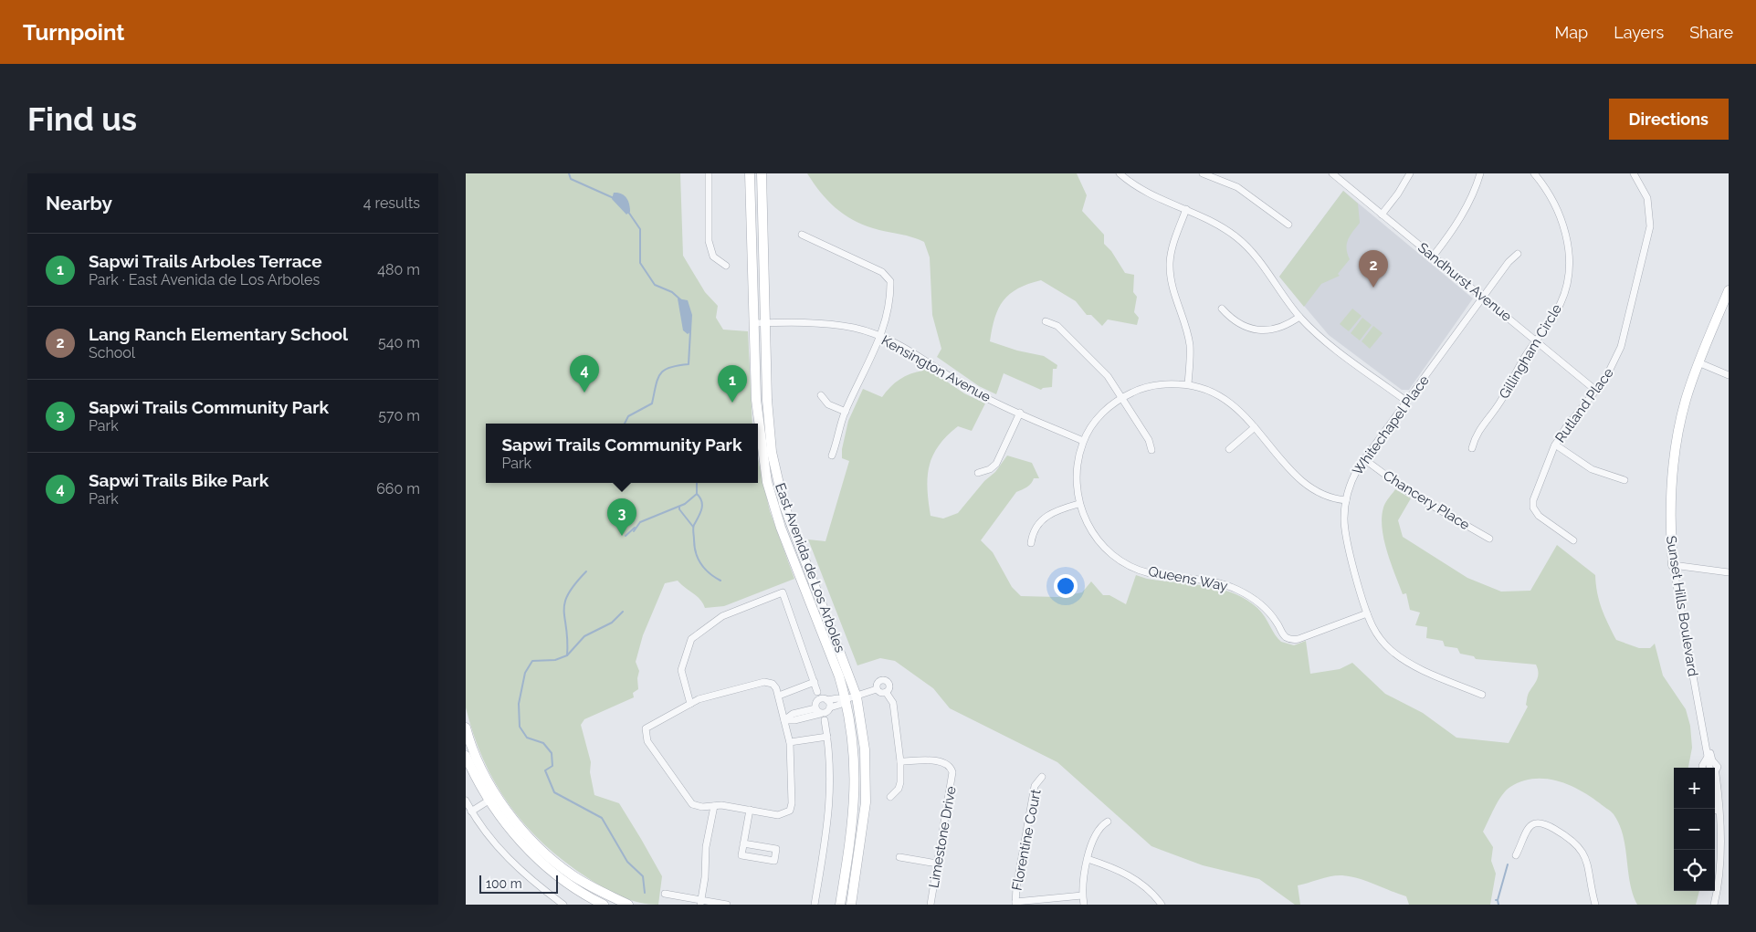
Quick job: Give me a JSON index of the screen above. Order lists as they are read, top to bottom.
{
  "streets": {
    "main road": ["East Avenida de Los Arboles", "Sunset Hills Boulevard"],
    "street": [
      "Sandhurst Avenue",
      "Gillingham Circle",
      "Kensington Avenue",
      "Rutland Place",
      "Whitechapel Place",
      "Chancery Place",
      "Queens Way",
      "Limestone Drive",
      "Florentine Court"
    ]
  },
  "crossings": [
    ["Sandhurst Avenue", "Gillingham Circle"],
    ["Sandhurst Avenue", "Rutland Place"],
    ["Sandhurst Avenue", "Whitechapel Place"],
    ["Kensington Avenue", "East Avenida de Los Arboles"],
    ["Kensington Avenue", "Queens Way"],
    ["Whitechapel Place", "Chancery Place"],
    ["Whitechapel Place", "Queens Way"]
  ],
  "scale_bar": "100 m",
  "page": {
    "header": "Turnpoint",
    "nav": ["Map", "Layers", "Share"],
    "buttons": "Directions",
    "title": "Find us",
    "heading": ["Nearby", "4 results"],
    "list": [
      {
        "mark": "1",
        "name": "Sapwi Trails Arboles Terrace",
        "note": "Park · East Avenida de Los Arboles",
        "value": "480 m"
      },
      {
        "mark": "2",
        "name": "Lang Ranch Elementary School",
        "note": "School",
        "value": "540 m"
      },
      {
        "mark": "3",
        "name": "Sapwi Trails Community Park",
        "note": "Park",
        "value": "570 m"
      },
      {
        "mark": "4",
        "name": "Sapwi Trails Bike Park",
        "note": "Park",
        "value": "660 m"
      }
    ],
    "pins": [
      "2",
      "4",
      "1",
      "3"
    ],
    "popup": ["Sapwi Trails Community Park", "Park"],
    "map_buttons": ["+", "−"],
    "scale": "100 m"
  }
}
